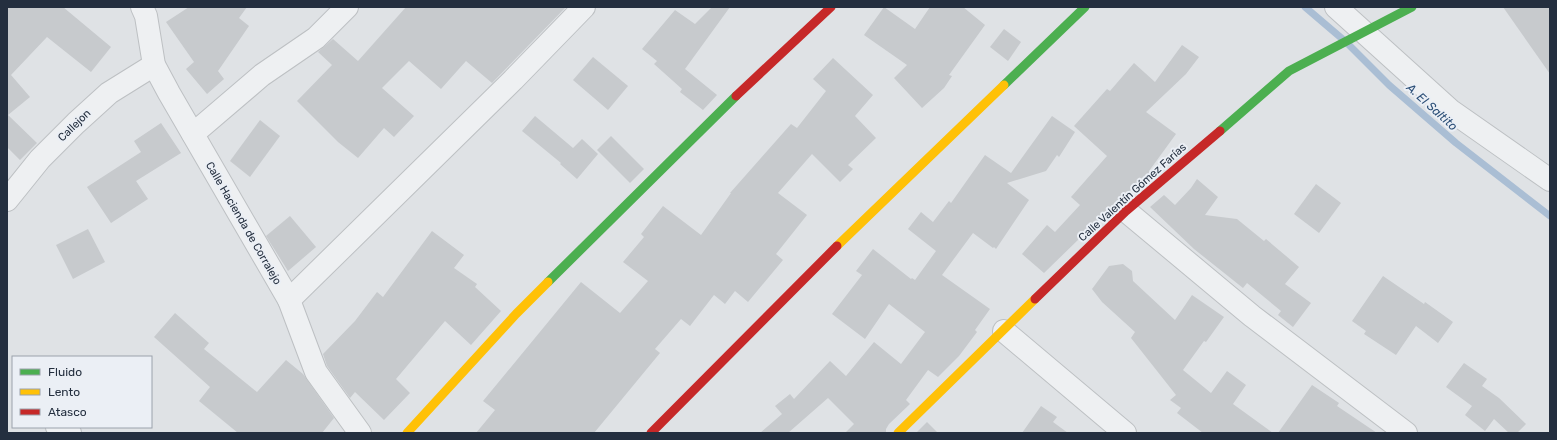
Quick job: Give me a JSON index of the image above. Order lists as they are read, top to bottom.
{
  "streets": {
    "street": ["Callejon", "Calle Valentín Gómez Farías", "Calle Hacienda de Corralejo"]
  },
  "crossings": [
    ["Callejon", "Calle Hacienda de Corralejo"]
  ],
  "water": ["A. El Saltito"],
  "legend": ["Fluido", "Lento", "Atasco"]
}
